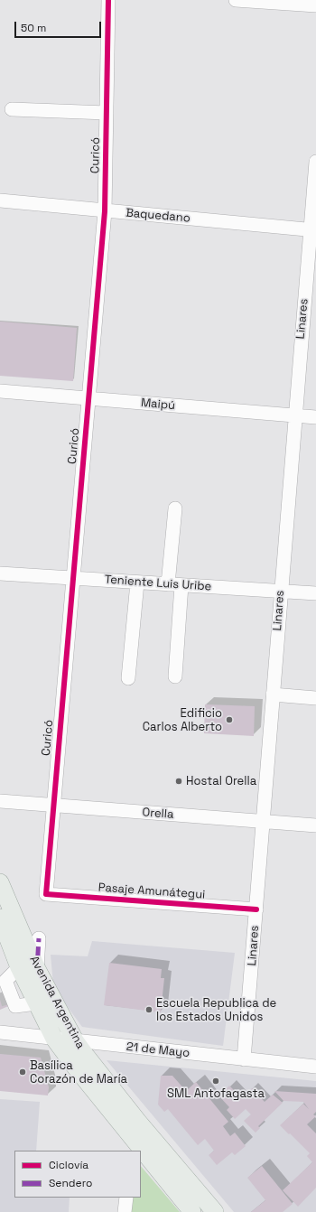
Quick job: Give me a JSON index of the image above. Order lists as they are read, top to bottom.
{
  "streets": {
    "main road": ["Avenida Argentina"],
    "street": [
      "Curicó",
      "Baquedano",
      "Linares",
      "Maipú",
      "Teniente Luis Uribe",
      "Orella",
      "Pasaje Amunátegui",
      "21 de Mayo"
    ]
  },
  "crossings": [
    ["Curicó", "Baquedano"],
    ["Curicó", "Maipú"],
    ["Curicó", "Teniente Luis Uribe"],
    ["Curicó", "Orella"],
    ["Curicó", "Pasaje Amunátegui"],
    ["Baquedano", "Linares"],
    ["Linares", "Maipú"],
    ["Linares", "Teniente Luis Uribe"],
    ["Linares", "Orella"],
    ["Linares", "Pasaje Amunátegui"],
    ["Linares", "21 de Mayo"],
    ["Avenida Argentina", "21 de Mayo"]
  ],
  "places": [
    "Edificio Carlos Alberto",
    "Hostal Orella",
    "Escuela Republica de los Estados Unidos",
    "Basílica Corazón de María",
    "SML Antofagasta"
  ],
  "legend": ["Ciclovía", "Sendero"],
  "scale_bar": "50 m"
}
